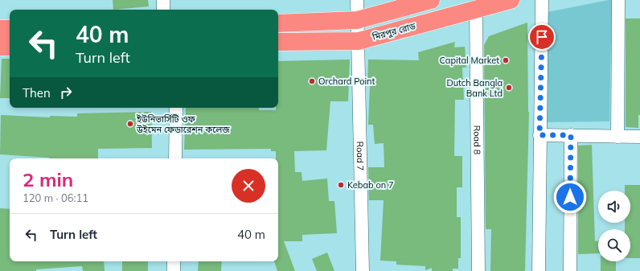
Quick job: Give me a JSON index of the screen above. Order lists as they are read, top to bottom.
{
  "streets": {
    "highway": ["মিরপুর রোড"],
    "street": ["Road 8", "Road 7"]
  },
  "crossings": [
    ["মিরপুর রোড", "Road 8"],
    ["মিরপুর রোড", "Road 7"]
  ],
  "places": [
    "Capital Market",
    "Orchard Point",
    "Dutch Bangla Bank Ltd",
    "ইউনিভার্সিটি ওফ উইমেন ফেডারেশন কলেজ",
    "Kebab on 7"
  ],
  "page": {
    "turn": ["40 m", "Turn left"],
    "then": "Then",
    "heading": ["2 min", "120 m · 06:11"],
    "list": [
      {
        "name": "Turn left",
        "value": "40 m"
      }
    ]
  }
}
